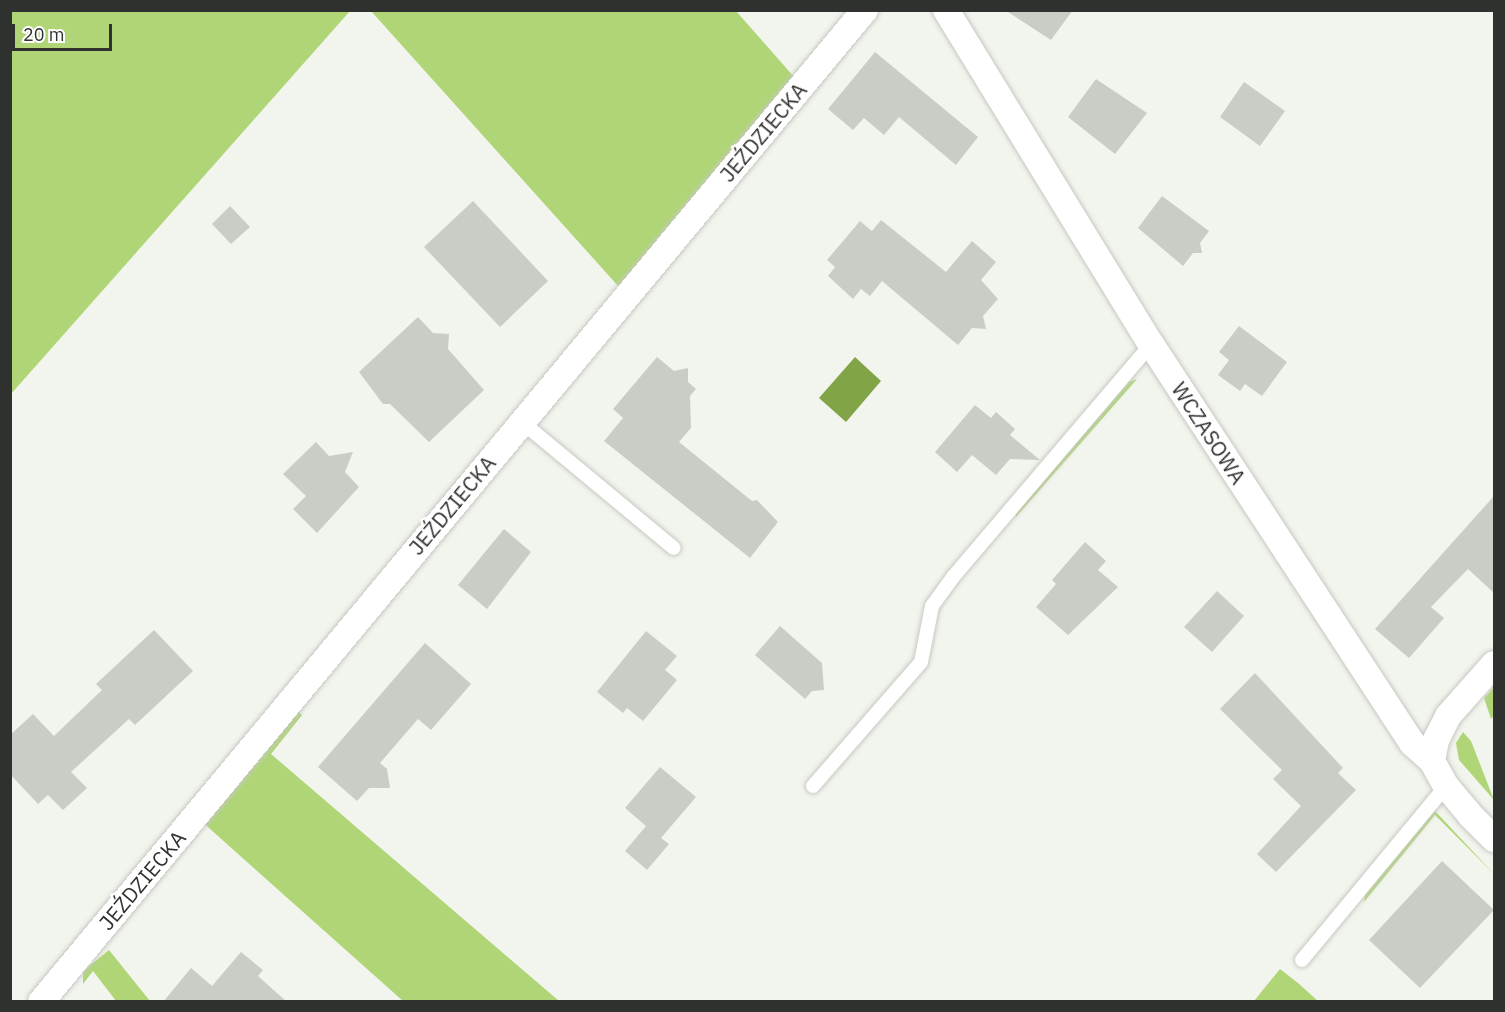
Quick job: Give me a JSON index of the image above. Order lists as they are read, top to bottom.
{
  "streets": {
    "street": ["JEŹDZIECKA", "WCZASOWA"]
  },
  "scale_bar": "20 m"
}
